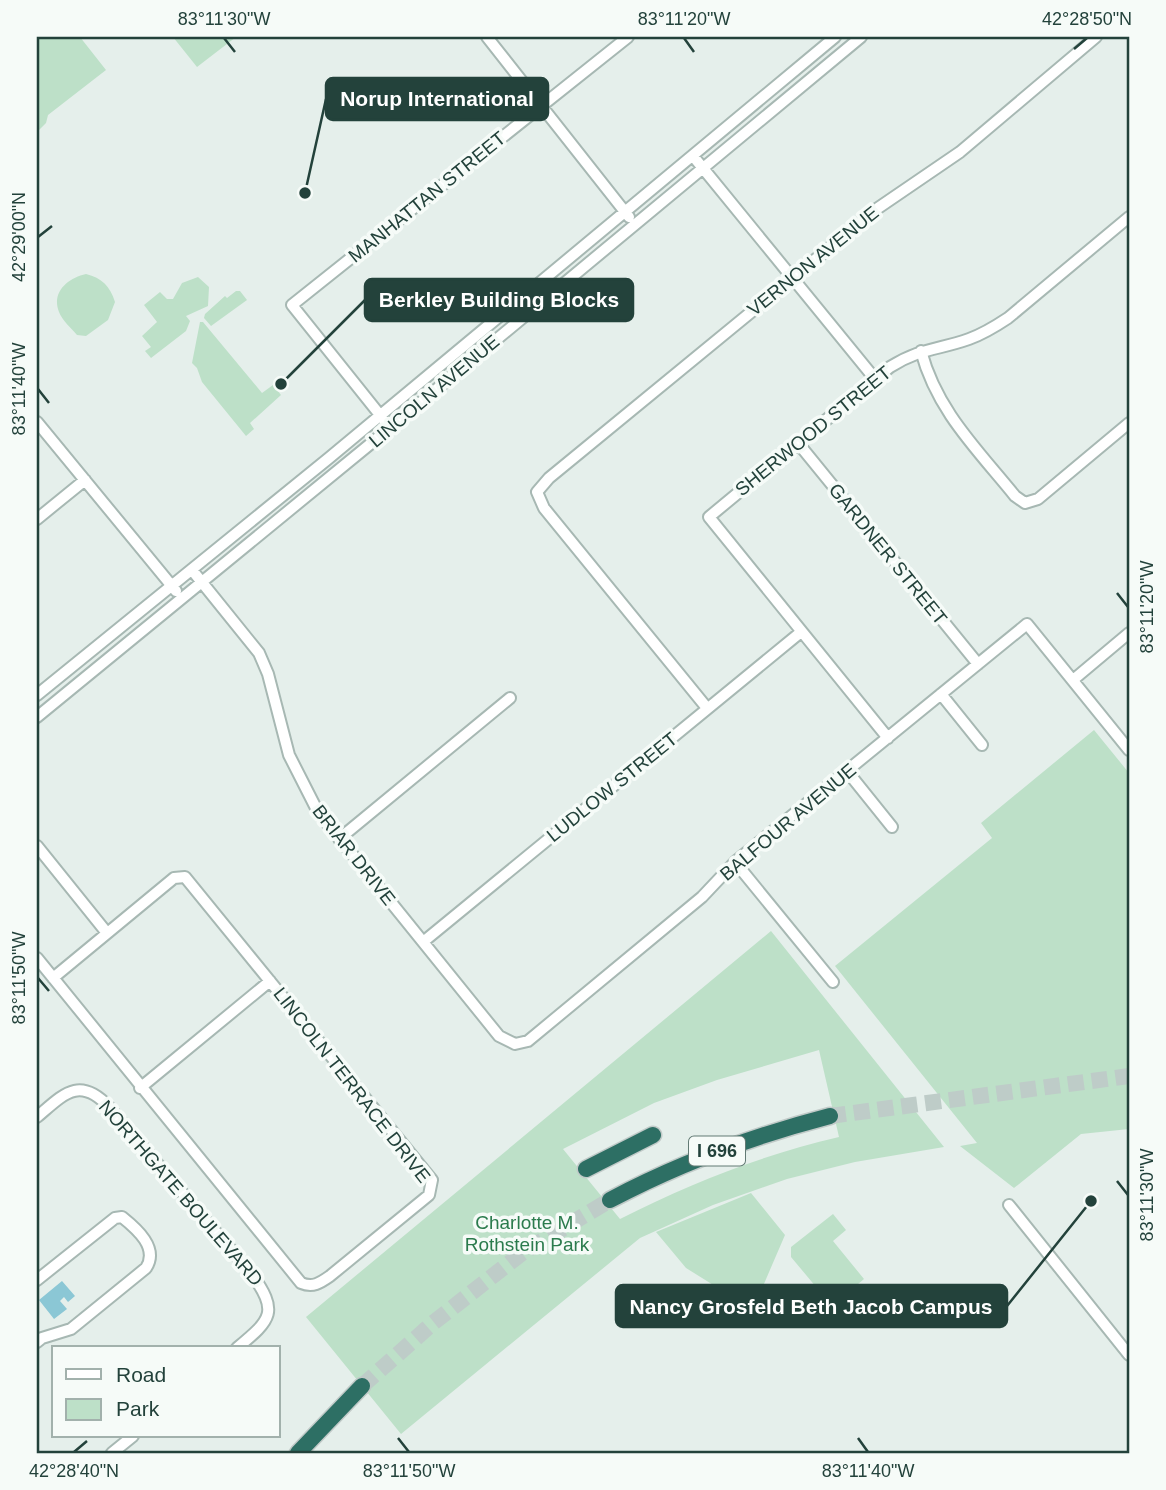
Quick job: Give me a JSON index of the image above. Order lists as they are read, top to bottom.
{
  "streets": {
    "highway": ["I 696"],
    "street": [
      "MANHATTAN STREET",
      "VERNON AVENUE",
      "LINCOLN AVENUE",
      "SHERWOOD STREET",
      "GARDNER STREET",
      "LUDLOW STREET",
      "BALFOUR AVENUE",
      "BRIAR DRIVE",
      "LINCOLN TERRACE DRIVE",
      "NORTHGATE BOULEVARD"
    ]
  },
  "crossings": [
    ["MANHATTAN STREET", "LINCOLN AVENUE"],
    ["VERNON AVENUE", "LUDLOW STREET"],
    ["LINCOLN AVENUE", "BRIAR DRIVE"],
    ["SHERWOOD STREET", "GARDNER STREET"],
    ["SHERWOOD STREET", "LUDLOW STREET"],
    ["GARDNER STREET", "BALFOUR AVENUE"],
    ["LUDLOW STREET", "BRIAR DRIVE"],
    ["BALFOUR AVENUE", "BRIAR DRIVE"]
  ],
  "parks": ["Charlotte M. Rothstein Park"],
  "places": ["Norup International", "Berkley Building Blocks", "Nancy Grosfeld Beth Jacob Campus"],
  "legend": ["Road", "Park"],
  "coordinates": [
    "83°11'30\"W",
    "83°11'20\"W",
    "42°28'50\"N",
    "42°29'00\"N",
    "83°11'40\"W",
    "83°11'50\"W",
    "42°28'40\"N"
  ]
}
